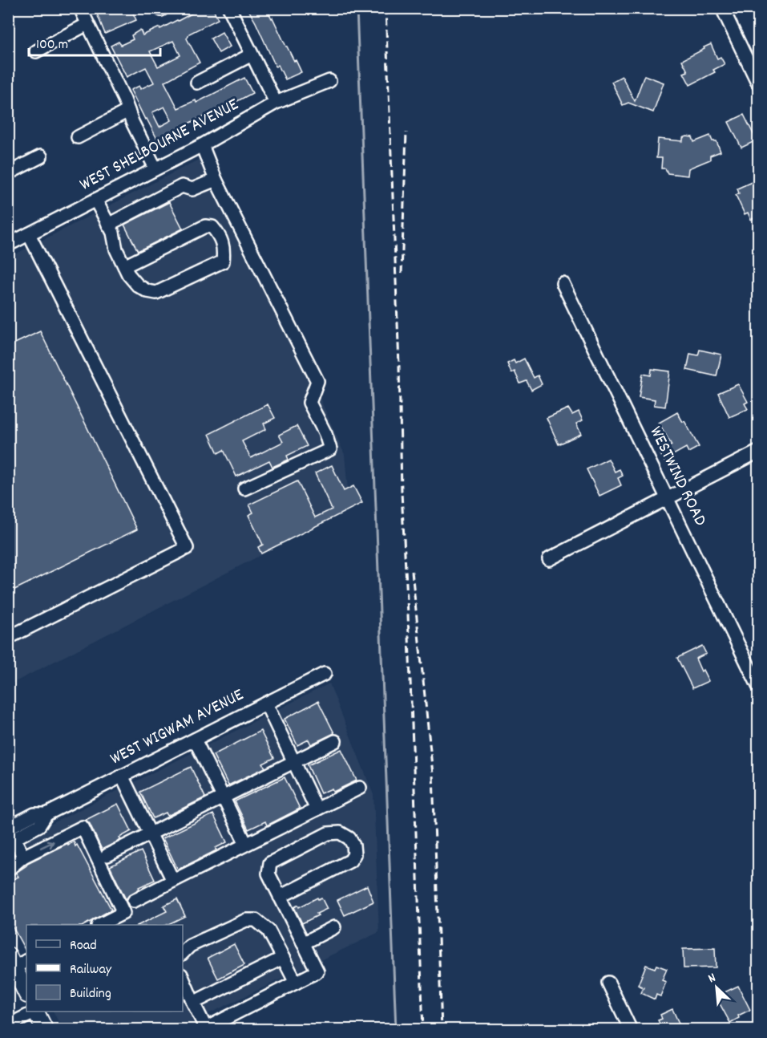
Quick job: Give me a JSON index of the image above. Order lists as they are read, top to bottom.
{
  "streets": {
    "street": ["WEST SHELBOURNE AVENUE", "WESTWIND ROAD", "WEST WIGWAM AVENUE"]
  },
  "legend": ["Road", "Railway", "Building"],
  "scale_bar": "100 m",
  "north": "top left"
}
